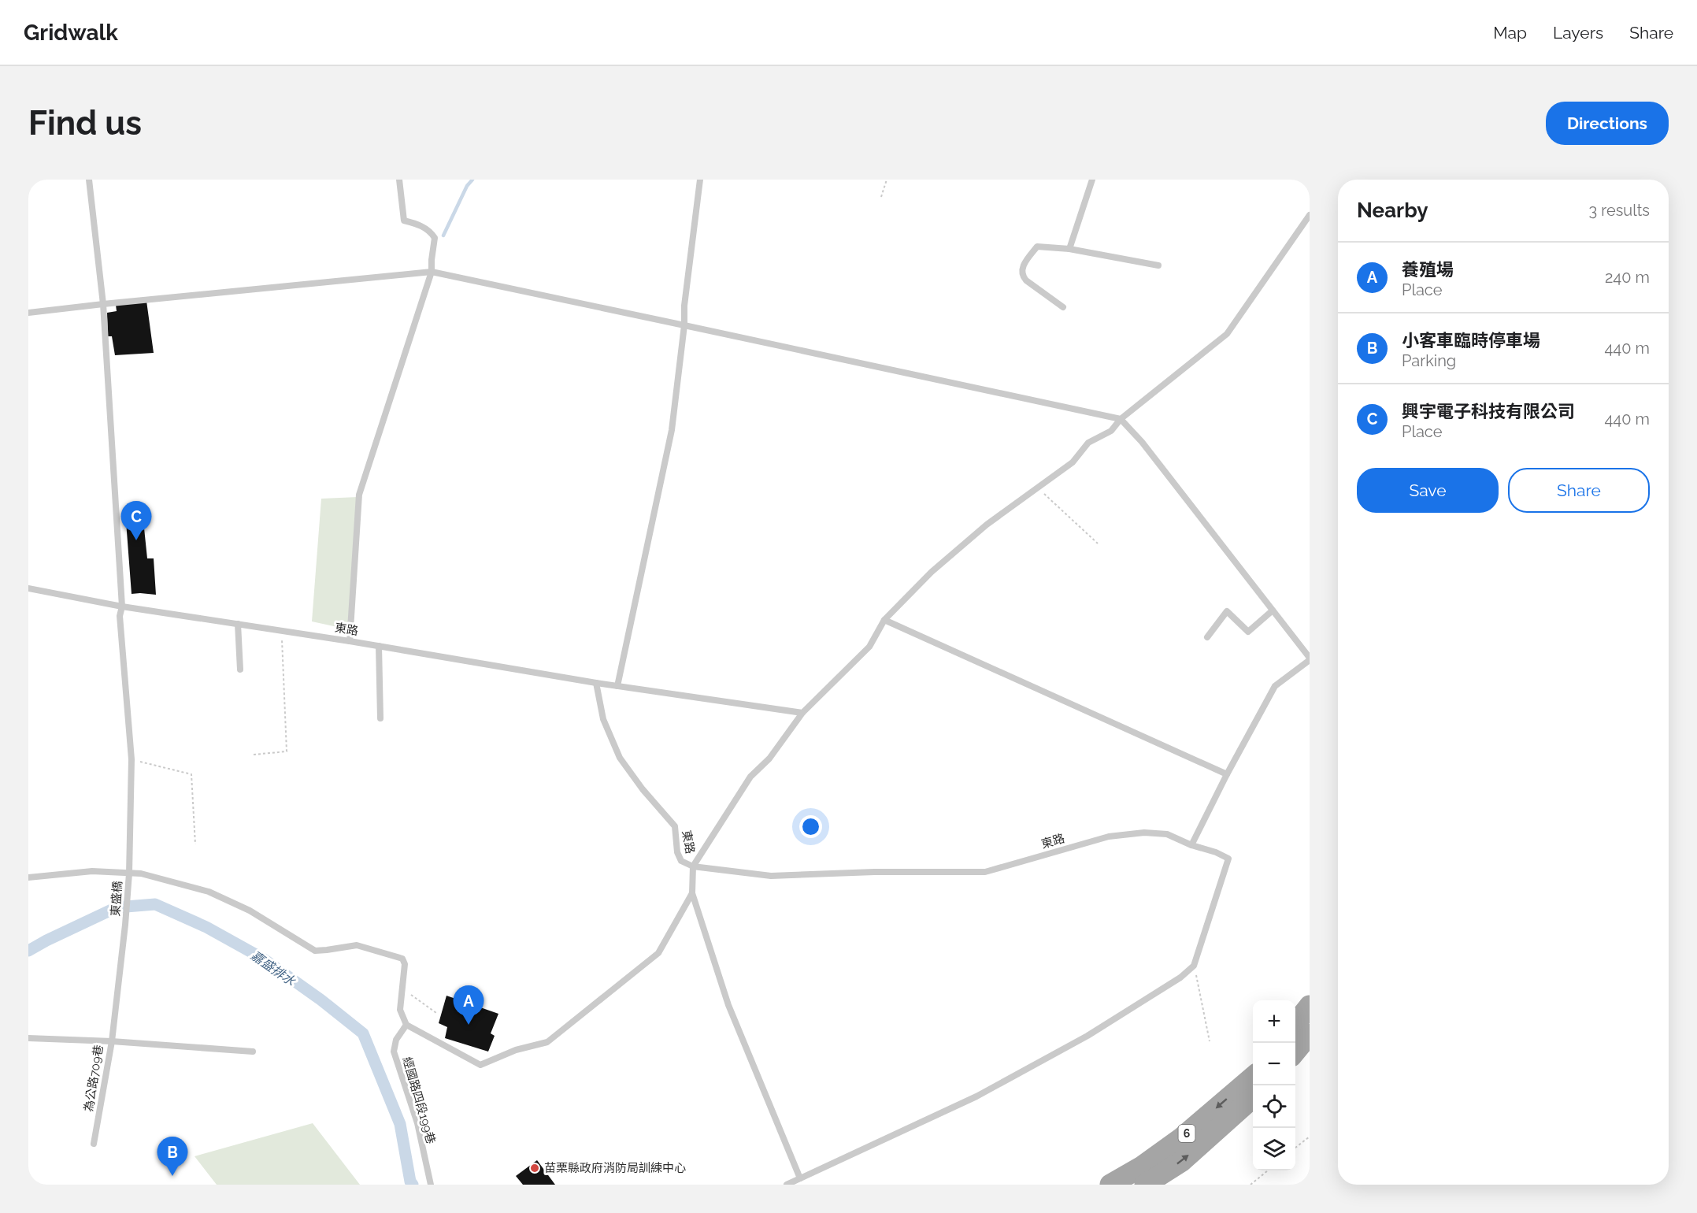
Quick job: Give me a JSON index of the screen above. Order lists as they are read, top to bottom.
{
  "streets": {
    "main road": ["6"],
    "lane": [
      "東路",
      "東盛橋",
      "為公路709巷",
      "經國路四段199巷"
    ]
  },
  "crossings": [
    ["東路", "東盛橋"],
    ["東盛橋", "為公路709巷"]
  ],
  "water": ["嘉盛排水"],
  "places": ["苗栗縣政府消防局訓練中心"],
  "page": {
    "header": "Gridwalk",
    "nav": ["Map", "Layers", "Share"],
    "buttons": [
      "Directions",
      ["Save", "Share"]
    ],
    "title": "Find us",
    "heading": ["Nearby", "3 results"],
    "list": [
      {
        "mark": "A",
        "name": "養殖場",
        "note": "Place",
        "value": "240 m"
      },
      {
        "mark": "B",
        "name": "小客車臨時停車場",
        "note": "Parking",
        "value": "440 m"
      },
      {
        "mark": "C",
        "name": "興宇電子科技有限公司",
        "note": "Place",
        "value": "440 m"
      }
    ],
    "pins": ["C", "A", "B"],
    "map_buttons": ["+", "−"]
  }
}
